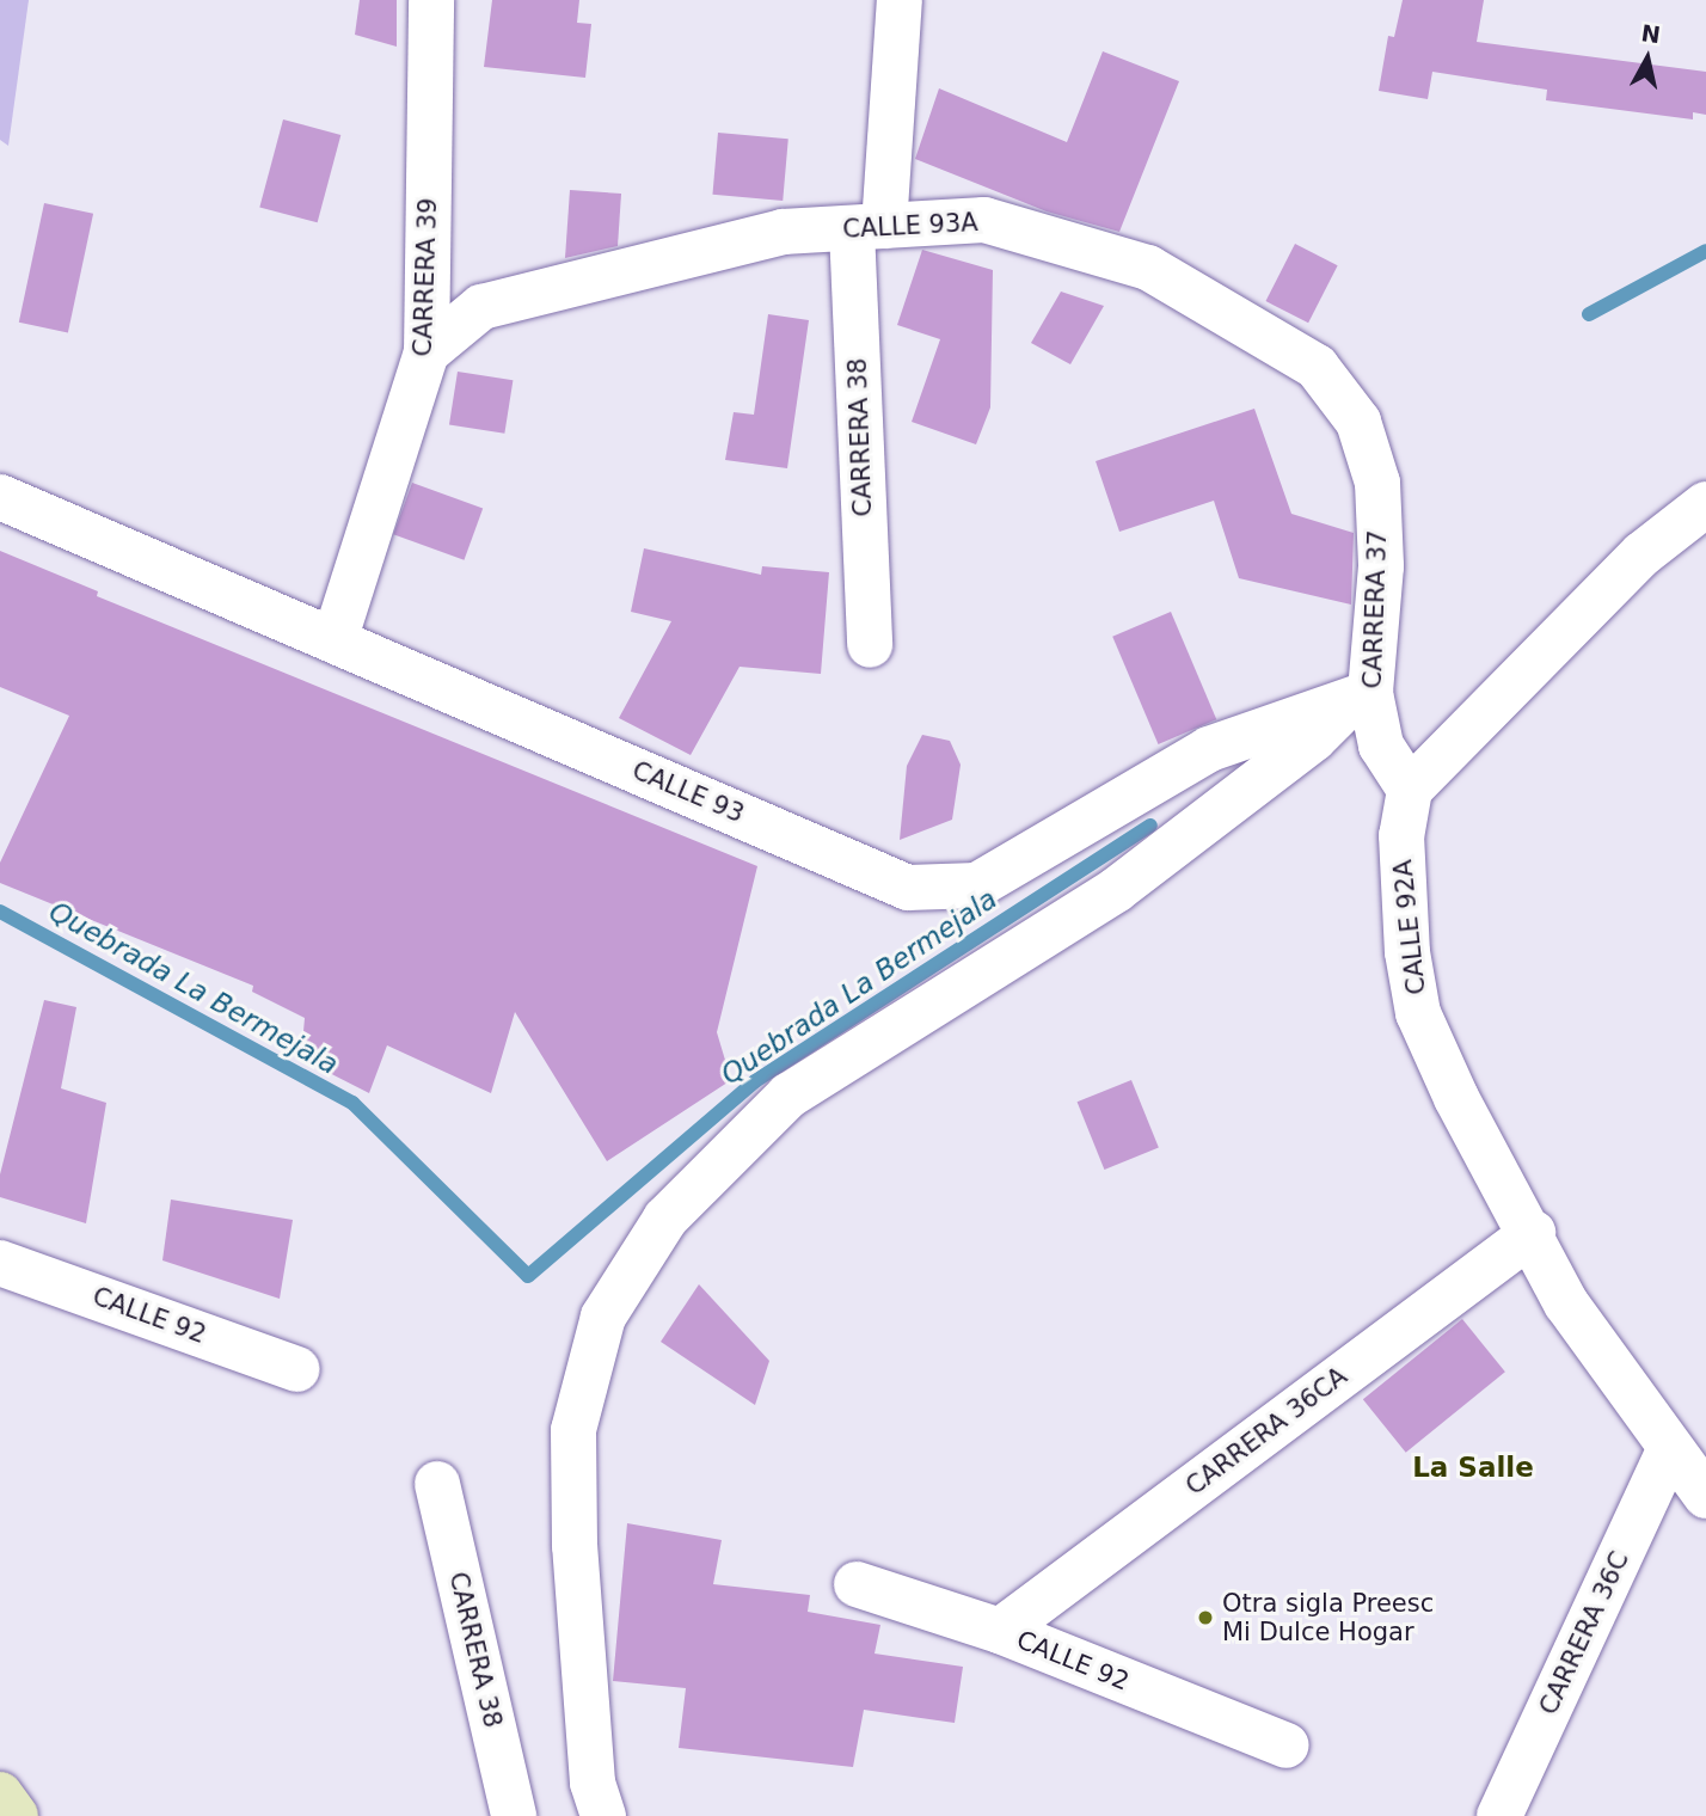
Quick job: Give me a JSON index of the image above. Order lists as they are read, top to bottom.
{
  "streets": {
    "street": [
      "CALLE 93A",
      "CARRERA 39",
      "CARRERA 38",
      "CARRERA 37",
      "CALLE 93",
      "CALLE 92A",
      "CALLE 92",
      "CARRERA 36CA",
      "CARRERA 36C"
    ]
  },
  "crossings": [
    ["CALLE 93A", "CARRERA 39"],
    ["CALLE 93A", "CARRERA 38"],
    ["CALLE 93A", "CARRERA 37"],
    ["CARRERA 39", "CALLE 93"],
    ["CARRERA 37", "CALLE 93"],
    ["CARRERA 37", "CALLE 92A"],
    ["CALLE 92A", "CARRERA 36CA"],
    ["CALLE 92A", "CARRERA 36C"],
    ["CALLE 92", "CARRERA 36CA"]
  ],
  "districts": ["La Salle"],
  "water": ["Quebrada La Bermejala"],
  "places": ["Otra sigla Preesc Mi Dulce Hogar"],
  "north": "top"
}
